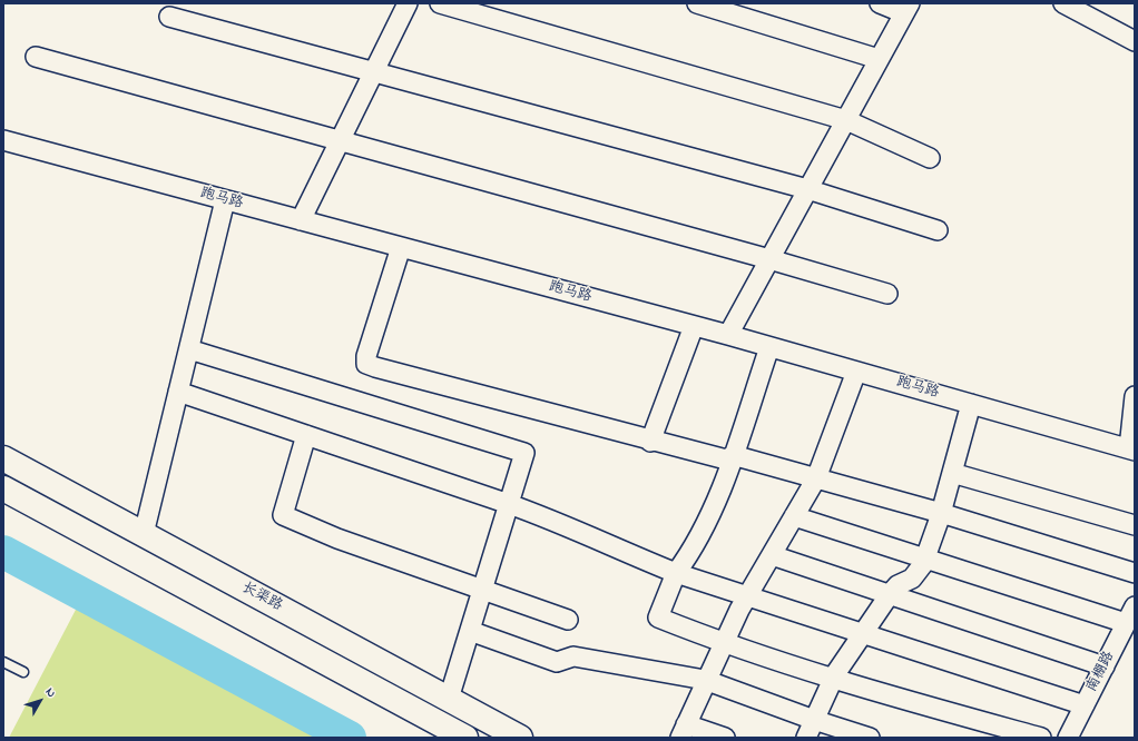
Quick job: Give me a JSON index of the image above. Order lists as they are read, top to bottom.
{
  "streets": {
    "main road": ["长渠路"],
    "street": ["跑马路", "南棚路"]
  },
  "north": "top right"
}
